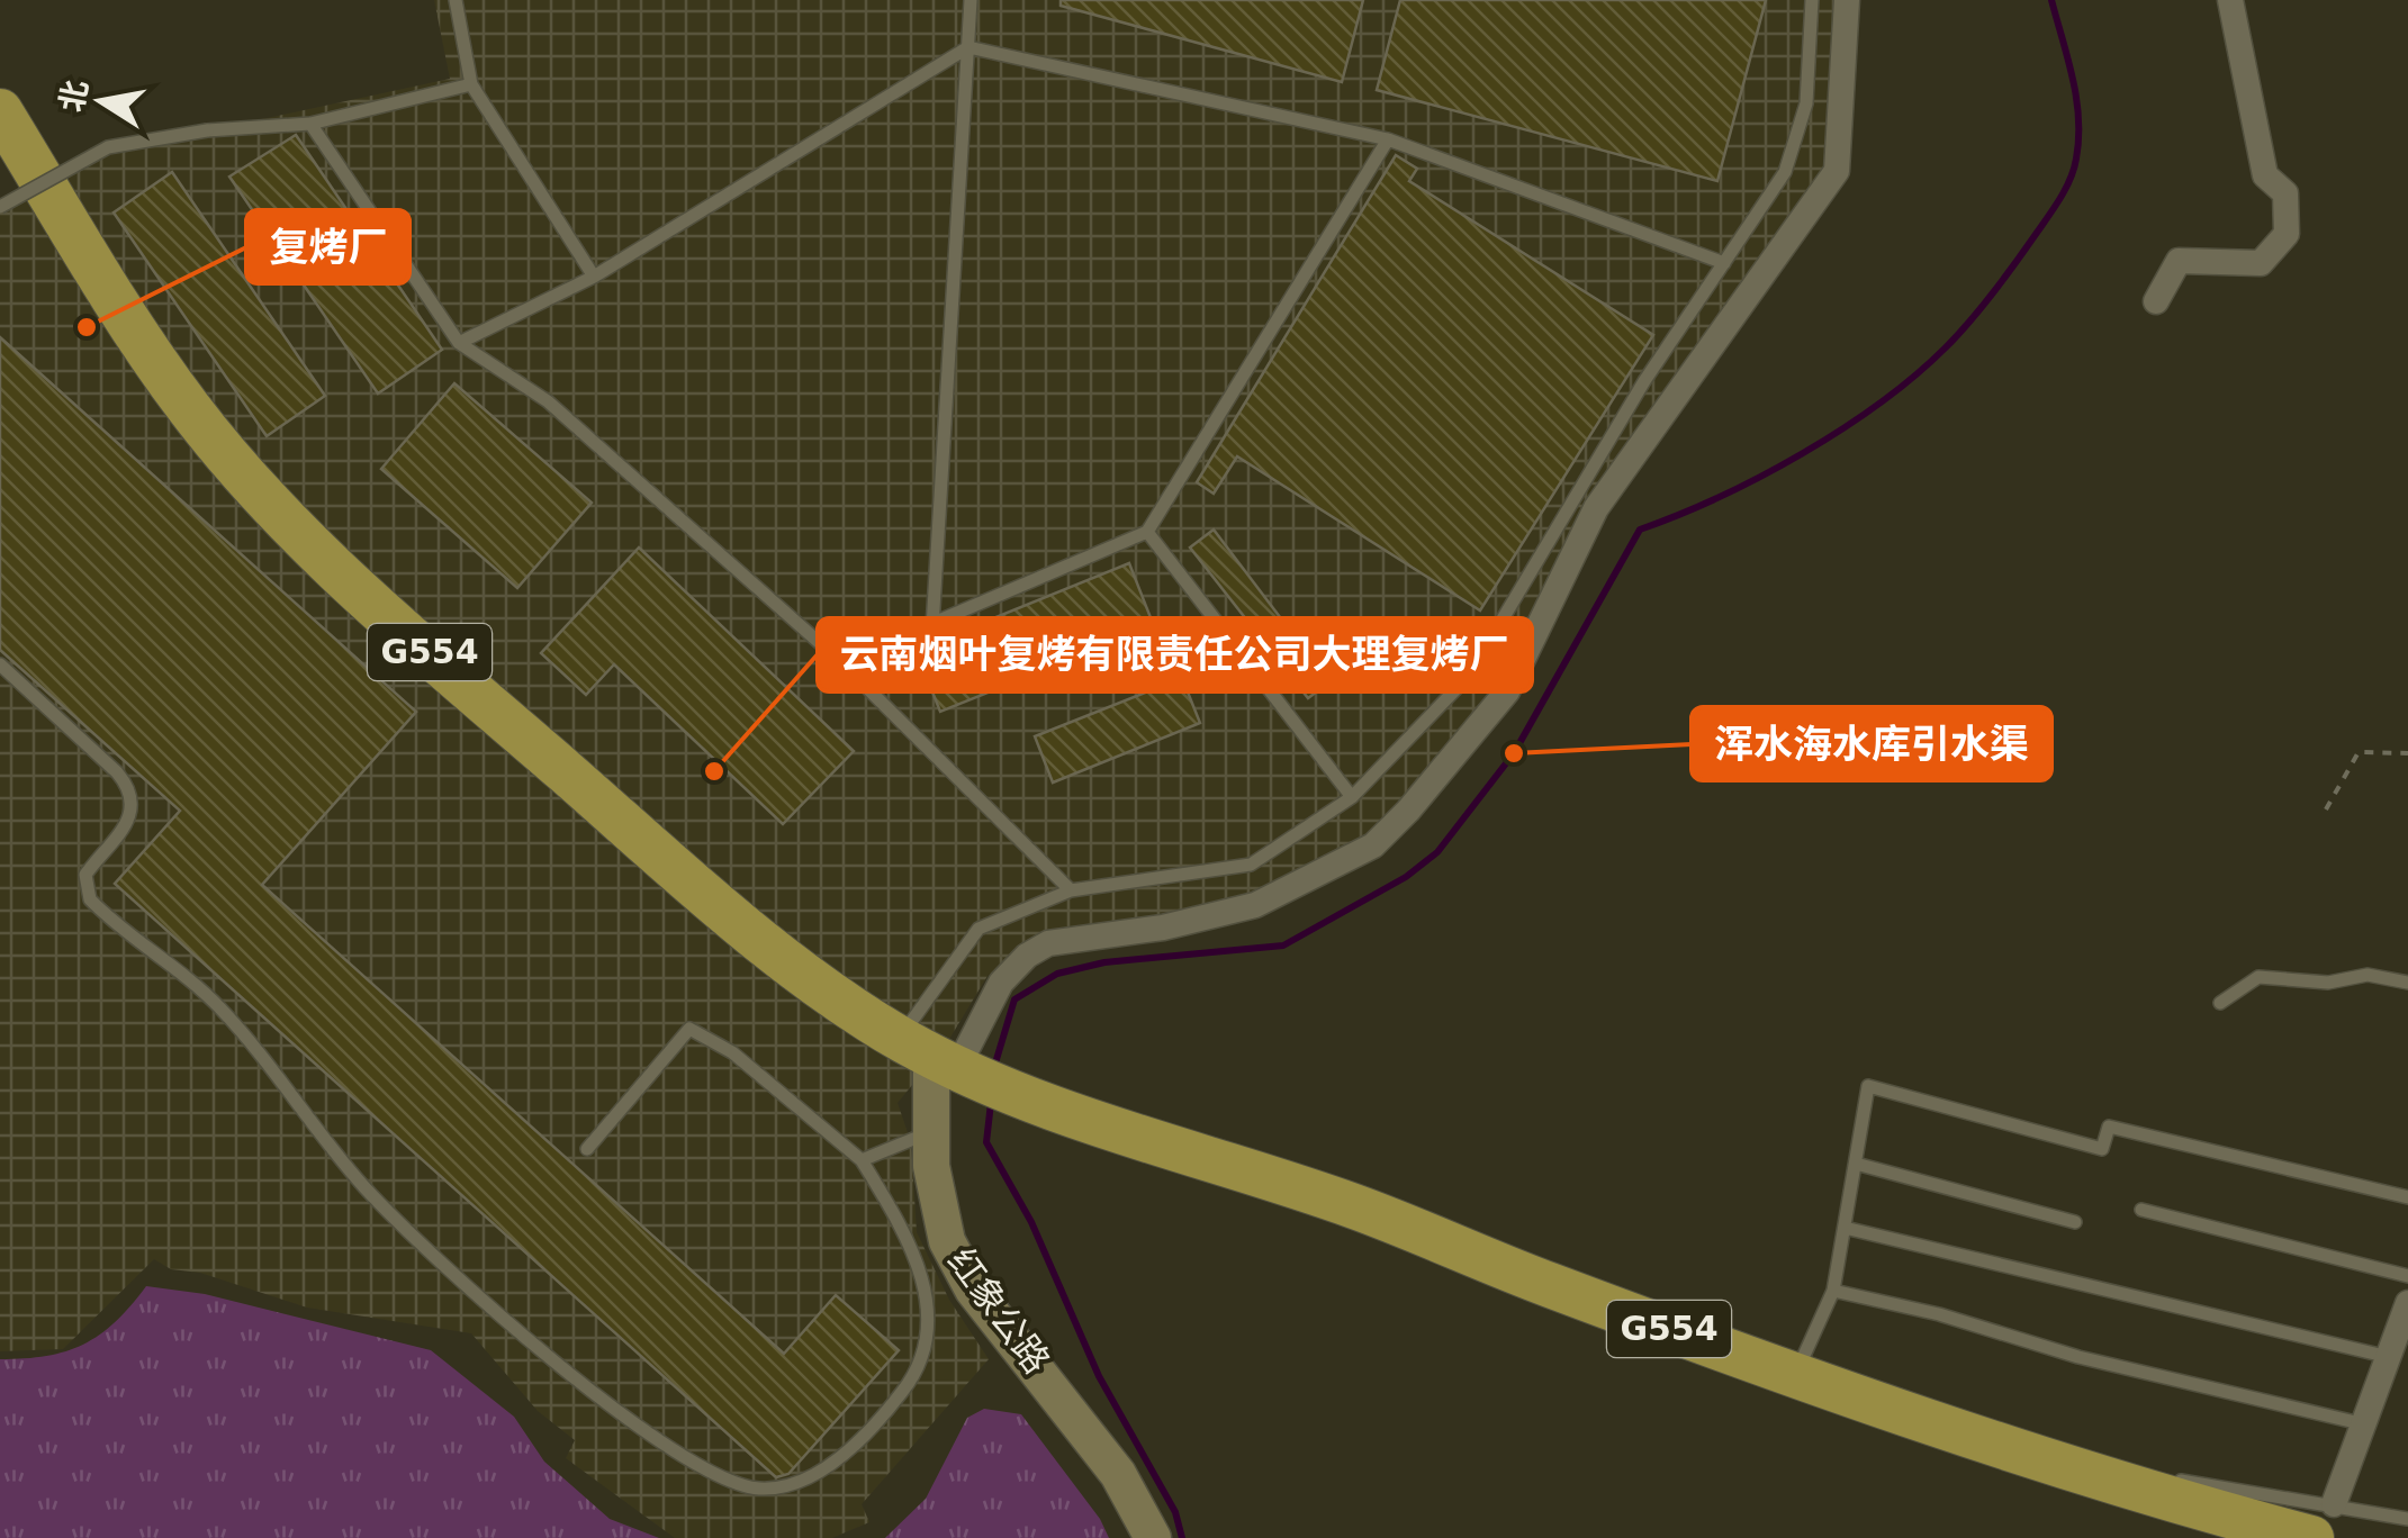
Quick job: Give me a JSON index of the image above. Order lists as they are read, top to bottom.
{
  "streets": {
    "highway": ["G554"],
    "main road": ["红象公路"]
  },
  "crossings": [
    ["G554", "红象公路"]
  ],
  "places": ["复烤厂", "浑水海水库引水渠", "云南烟叶复烤有限责任公司大理复烤厂"],
  "north": "left"
}
